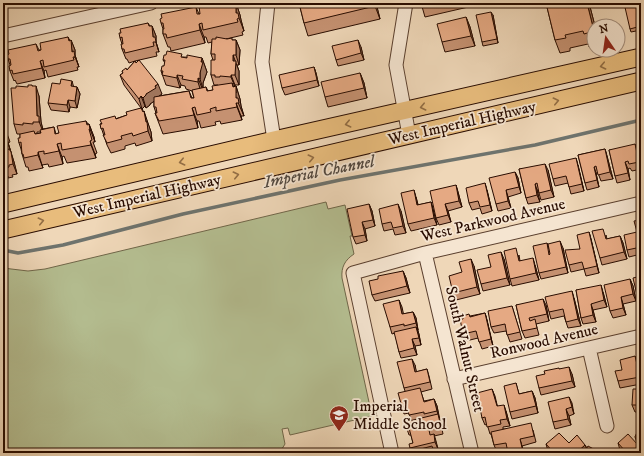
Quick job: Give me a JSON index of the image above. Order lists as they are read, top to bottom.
{
  "streets": {
    "main road": ["West Imperial Highway"],
    "street": ["West Parkwood Avenue", "Ronwood Avenue", "South Walnut Street"]
  },
  "crossings": [
    ["West Parkwood Avenue", "South Walnut Street"],
    ["Ronwood Avenue", "South Walnut Street"]
  ],
  "water": ["Imperial Channel"],
  "places": {
    "school or university": ["Imperial Middle School"]
  },
  "north": "top"
}
